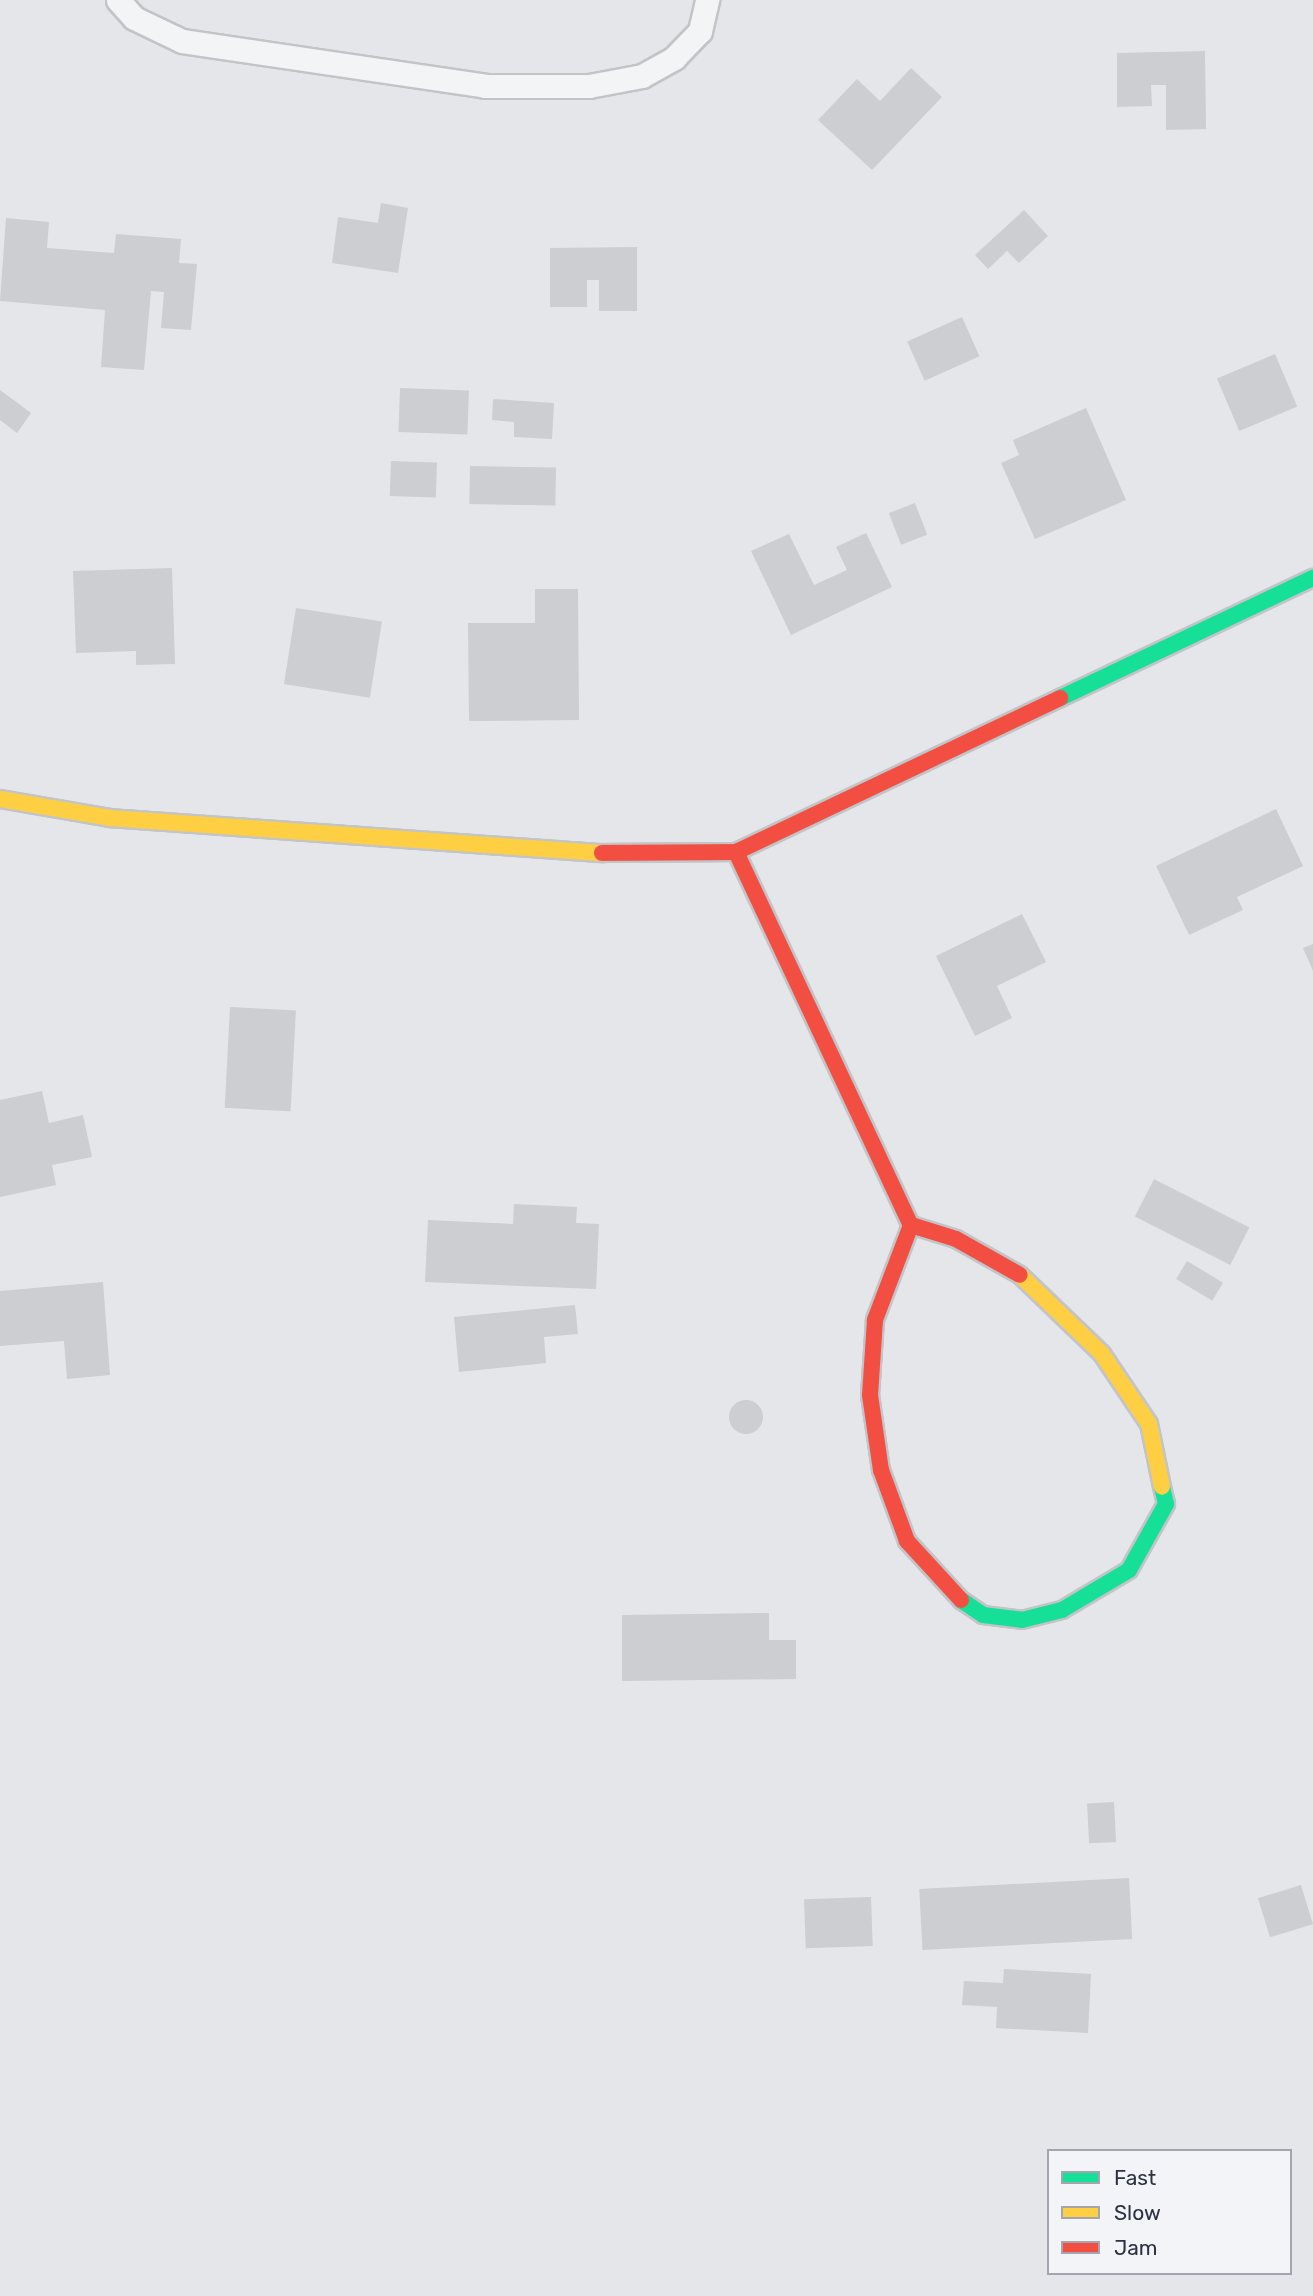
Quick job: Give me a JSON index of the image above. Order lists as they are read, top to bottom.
{
  "legend": ["Fast", "Slow", "Jam"]
}
